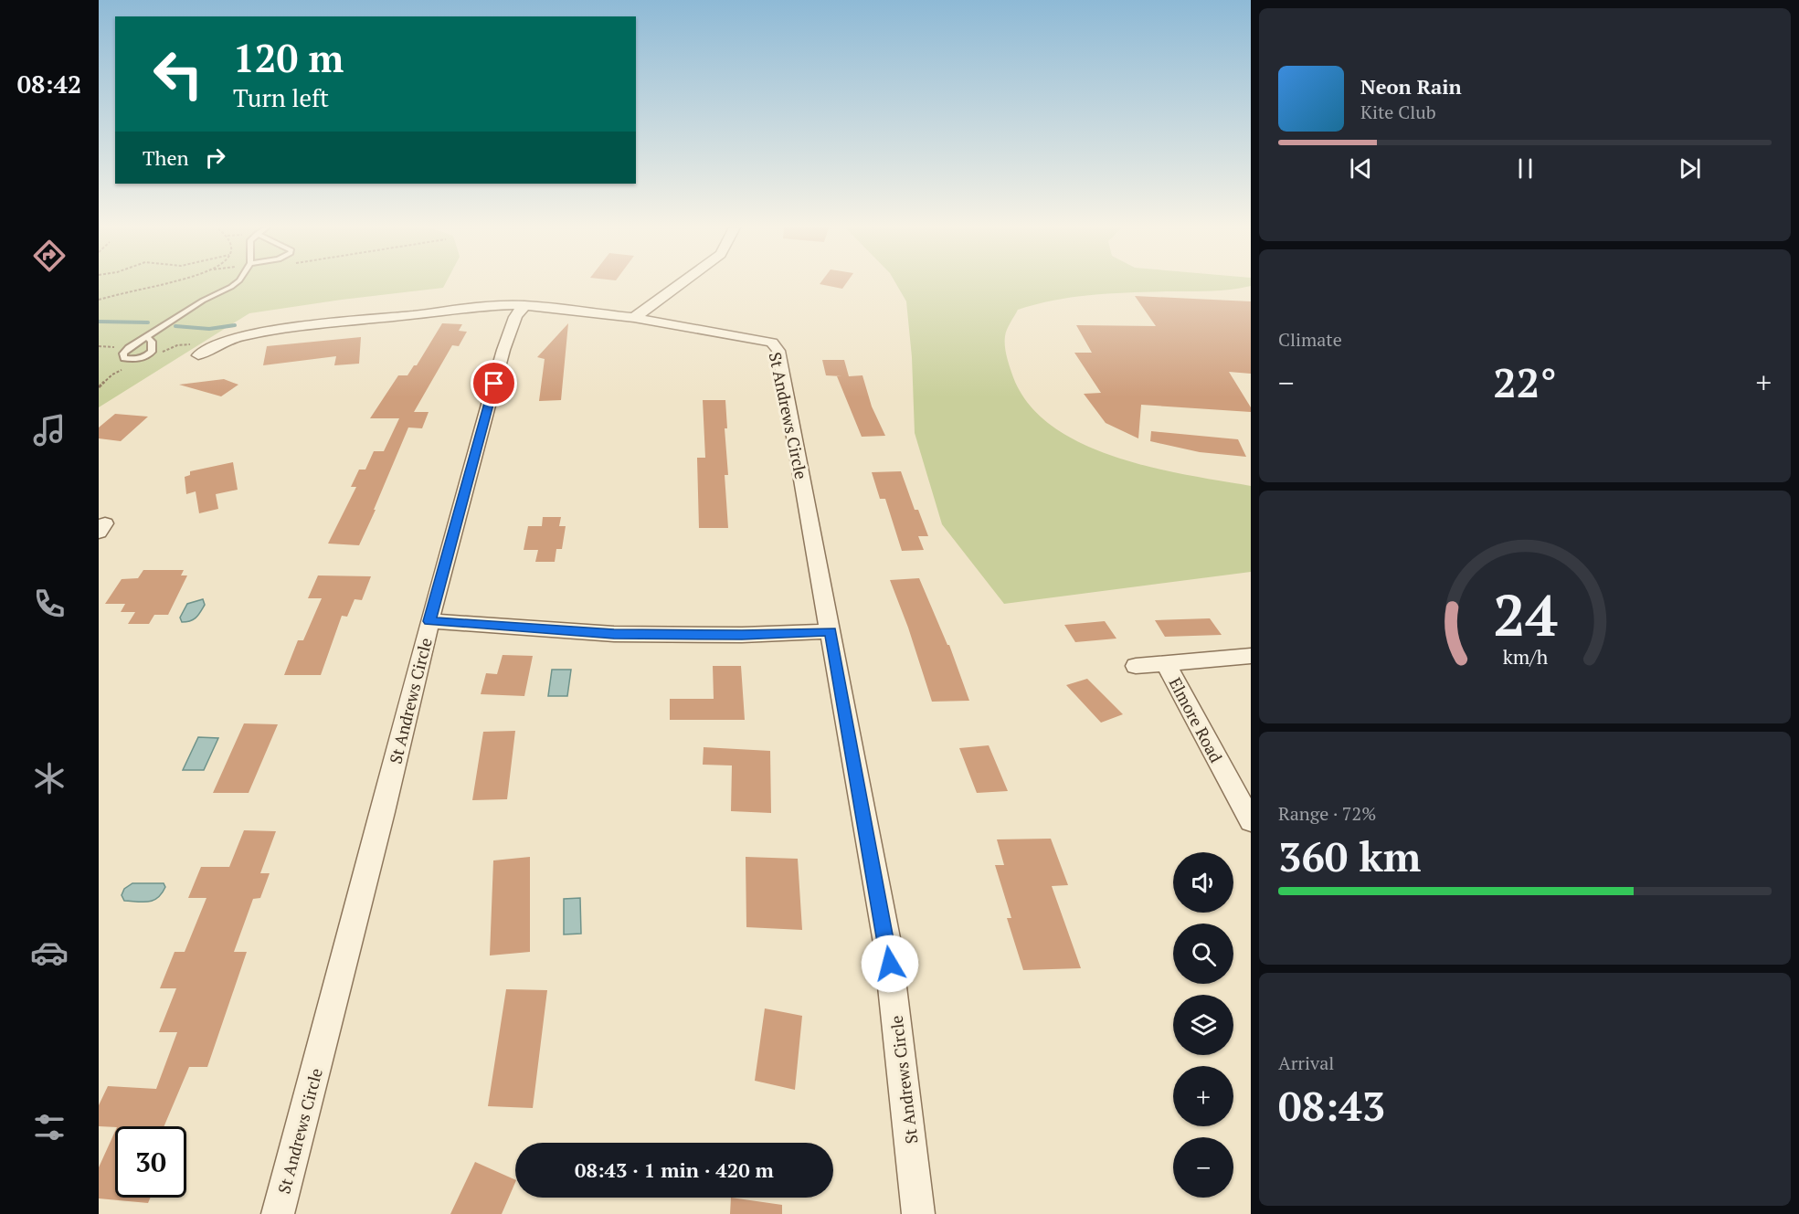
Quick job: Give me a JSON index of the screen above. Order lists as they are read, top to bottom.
{
  "streets": {
    "street": ["St Andrews Circle", "Elmore Road"]
  },
  "page": {
    "tabs": "08:42",
    "turn": ["120 m", "Turn left"],
    "song": ["Neon Rain", "Kite Club"],
    "then": "Then",
    "tile": [
      "Climate",
      ["Range · 72%", "360 km"],
      ["Arrival", "08:43"]
    ],
    "heat": ["−", "22°", "+"],
    "map_buttons": ["+", "−"],
    "limit": "30",
    "trip": "08:43 · 1 min · 420 m",
    "gauge": ["24", "km/h"]
  }
}
